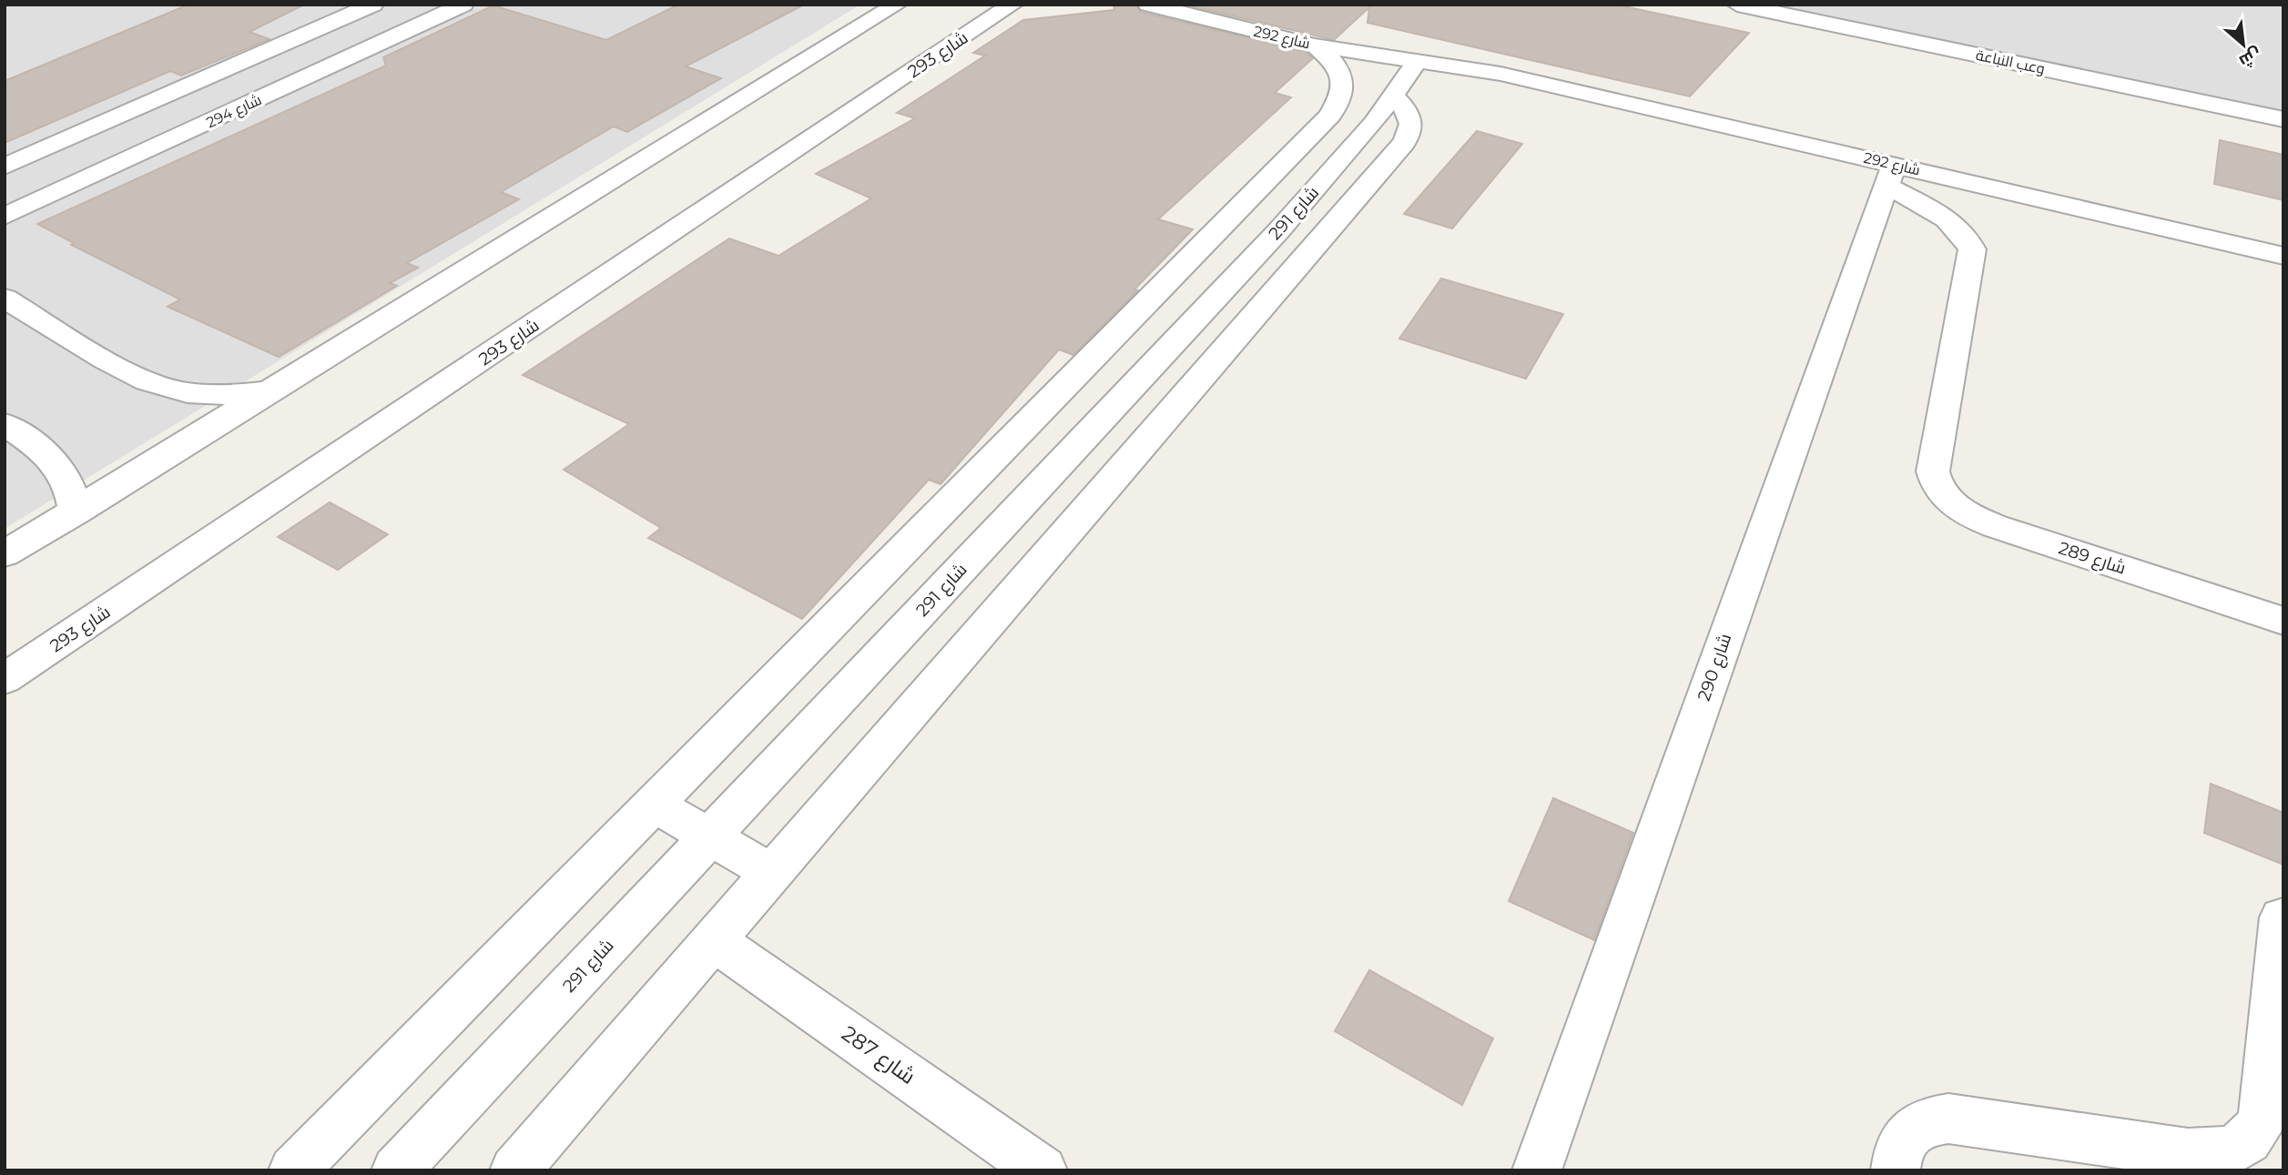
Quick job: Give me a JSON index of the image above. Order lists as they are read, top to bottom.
{
  "streets": {
    "street": [
      "شارع 292",
      "شارع 293",
      "وعب النباعة",
      "شارع 294",
      "شارع 291",
      "شارع 289",
      "شارع 290",
      "شارع 287"
    ]
  },
  "crossings": [
    ["شارع 292", "شارع 291"],
    ["شارع 292", "شارع 289"],
    ["شارع 292", "شارع 290"],
    ["شارع 289", "شارع 290"]
  ],
  "north": "bottom right"
}
